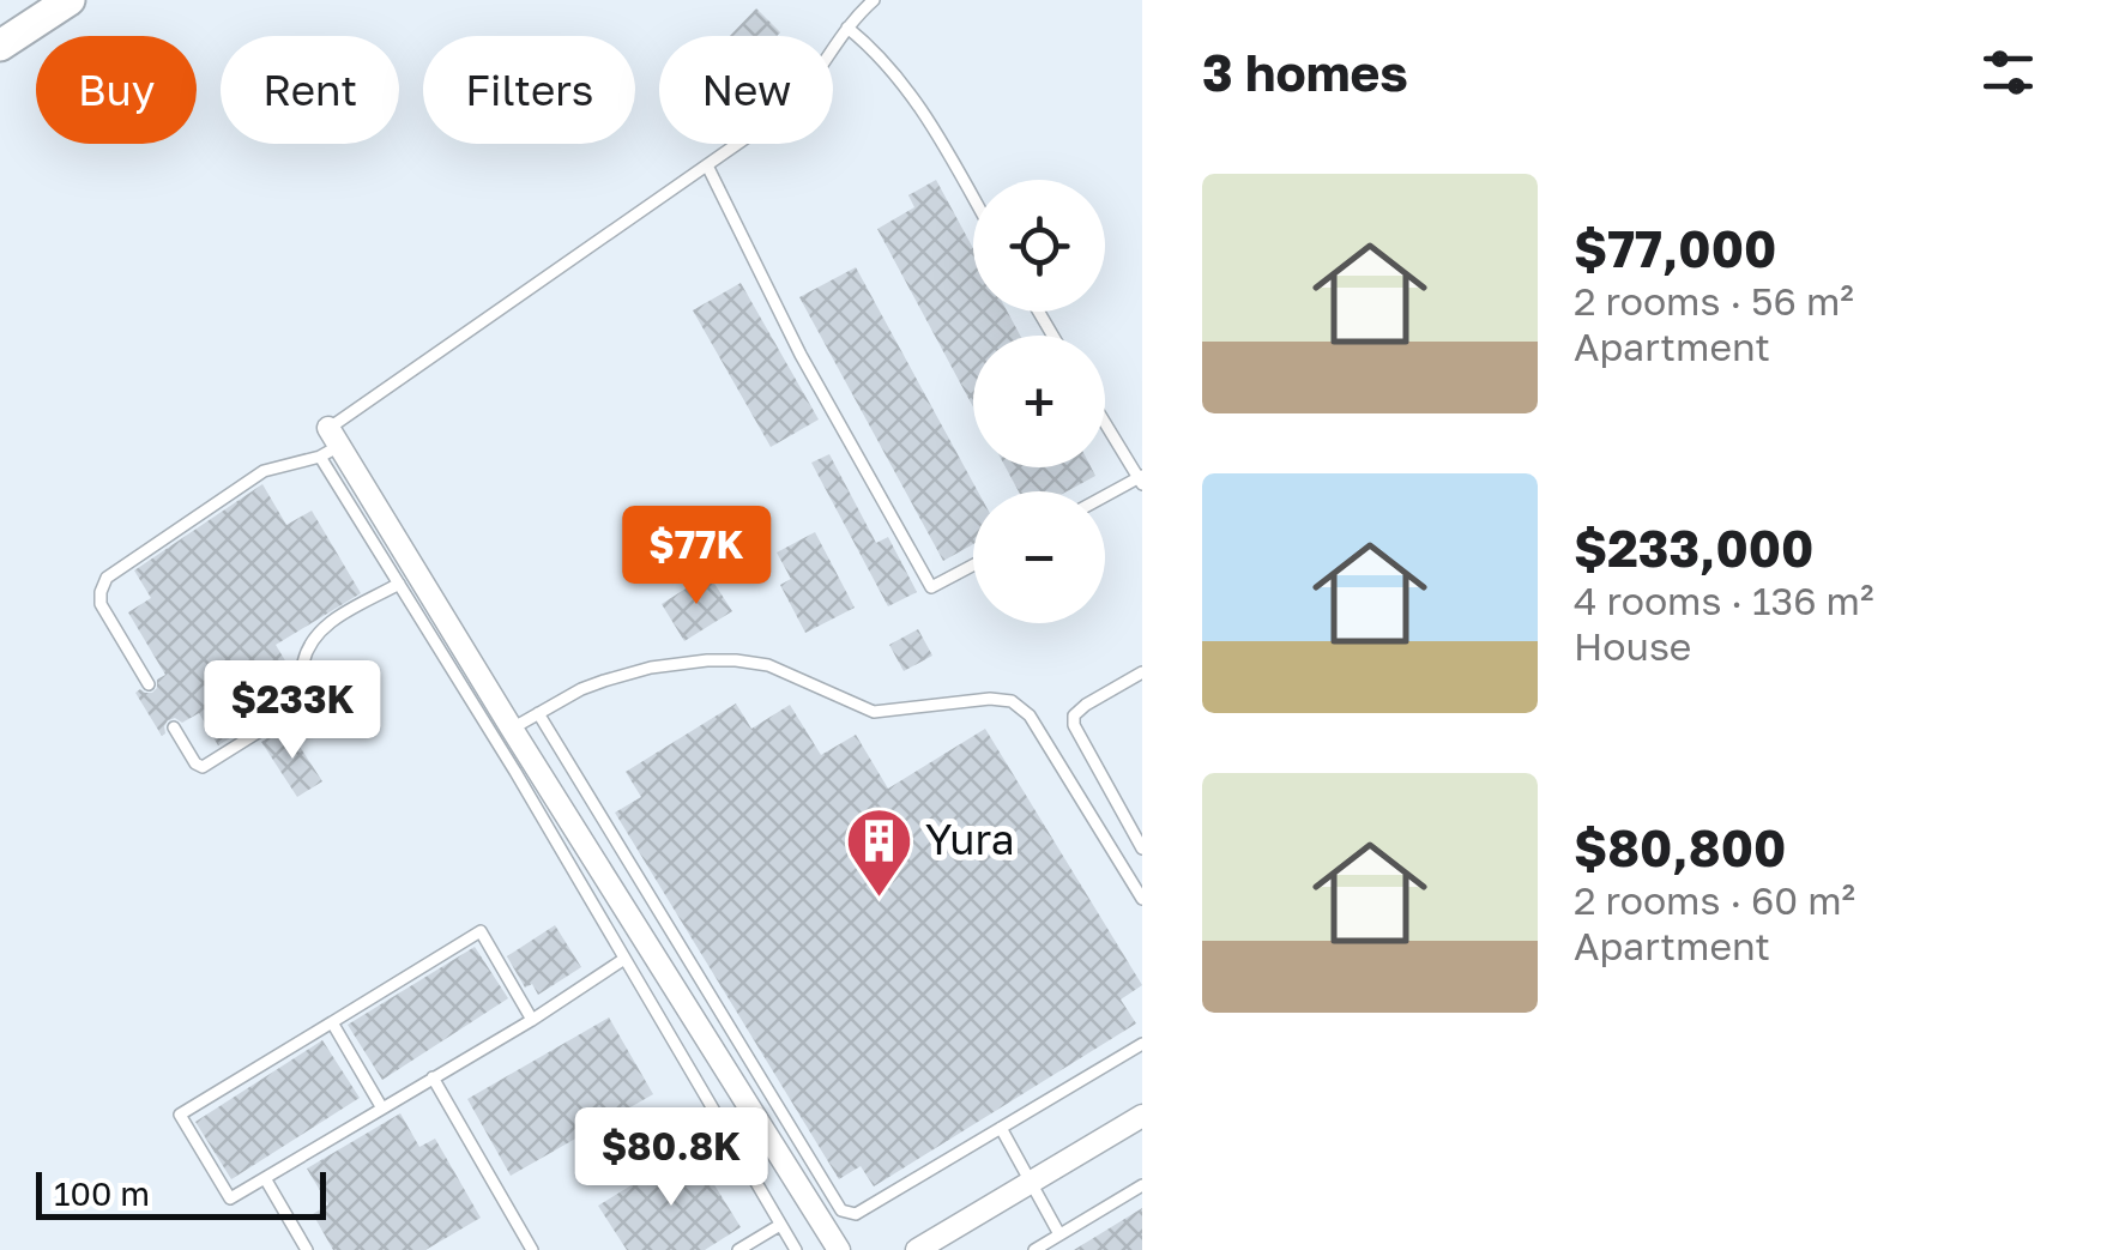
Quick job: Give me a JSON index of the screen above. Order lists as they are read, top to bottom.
{
  "places": {
    "building": ["Yura"]
  },
  "scale_bar": "100 m",
  "page": {
    "heading": "3 homes",
    "chip": [
      "Buy",
      "Rent",
      "Filters",
      "New"
    ],
    "list": [
      {
        "name": "$77,000",
        "note": "2 rooms · 56 m² · Apartment"
      },
      {
        "name": "$233,000",
        "note": "4 rooms · 136 m² · House"
      },
      {
        "name": "$80,800",
        "note": "2 rooms · 60 m² · Apartment"
      }
    ],
    "map_buttons": ["+", "−"],
    "price": ["$77K", "$233K", "$80.8K"],
    "scale": "100 m"
  }
}
